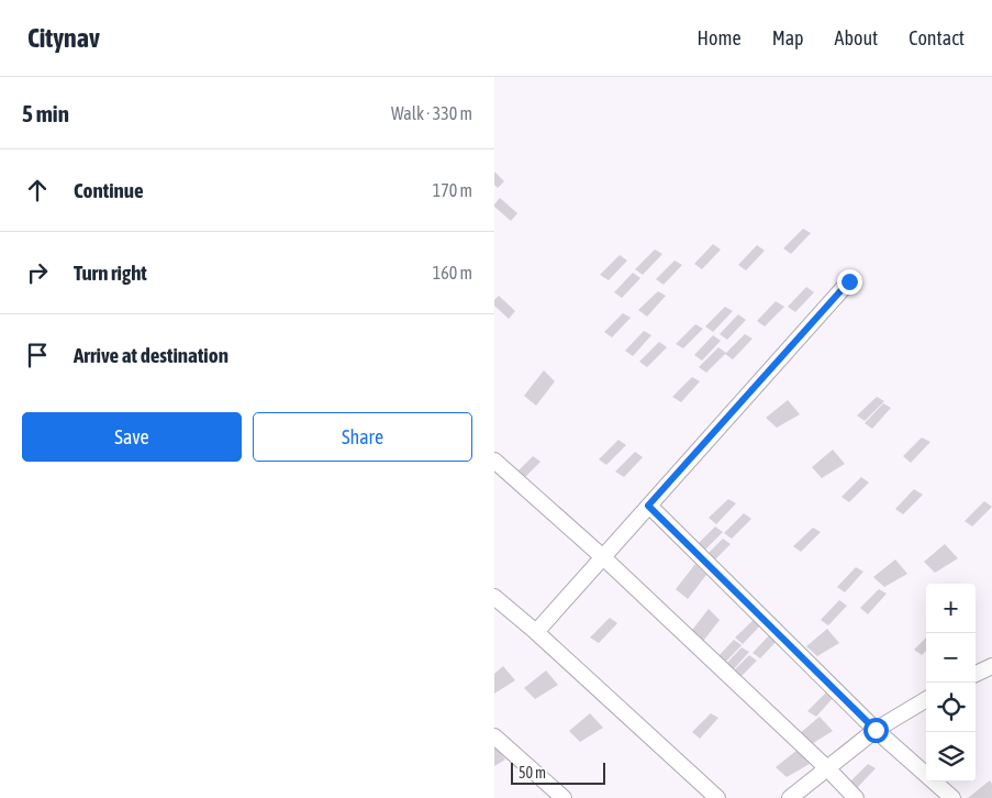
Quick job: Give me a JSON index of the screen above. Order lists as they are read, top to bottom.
{
  "scale_bar": "50 m",
  "page": {
    "header": "Citynav",
    "nav": [
      "Home",
      "Map",
      "About",
      "Contact"
    ],
    "heading": ["5 min", "Walk · 330 m"],
    "list": [
      ["Continue", "170 m"],
      ["Turn right", "160 m"],
      "Arrive at destination"
    ],
    "buttons": ["Save", "Share"],
    "map_buttons": ["+", "−"],
    "scale": "50 m"
  }
}
